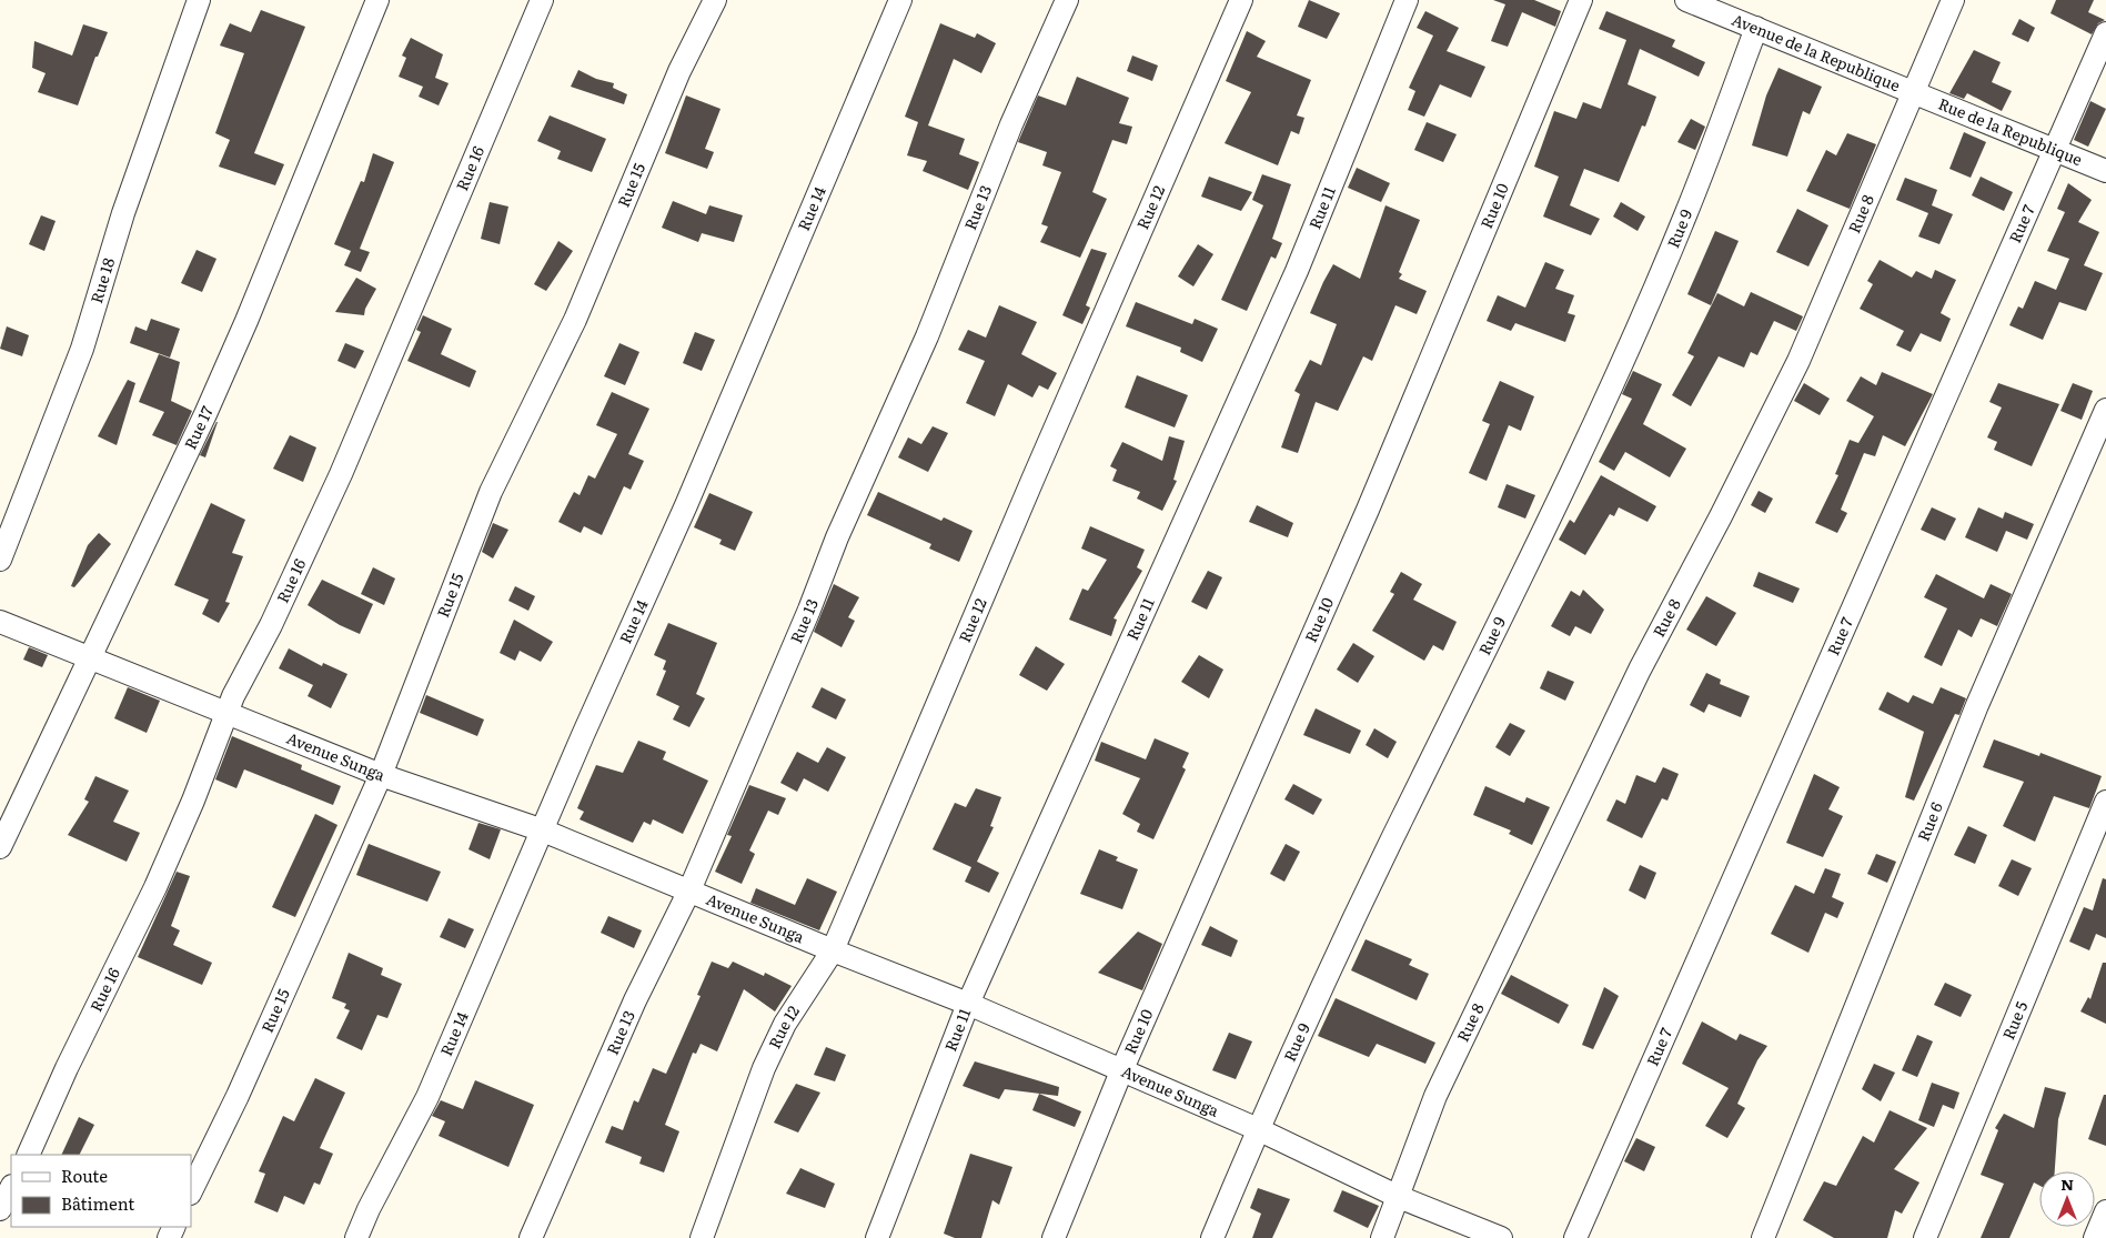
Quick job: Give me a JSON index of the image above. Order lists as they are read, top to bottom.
{
  "streets": {
    "street": [
      "Avenue de la Republique",
      "Rue de la Republique",
      "Rue 16",
      "Rue 15",
      "Rue 13",
      "Rue 11",
      "Rue 10",
      "Rue 12",
      "Rue 14",
      "Rue 8",
      "Rue 7",
      "Rue 9",
      "Rue 18",
      "Rue 17",
      "Avenue Sunga",
      "Rue 6",
      "Rue 5"
    ]
  },
  "crossings": [
    ["Avenue de la Republique", "Rue de la Republique"],
    ["Avenue de la Republique", "Rue 8"],
    ["Avenue de la Republique", "Rue 9"],
    ["Rue de la Republique", "Rue 8"],
    ["Rue de la Republique", "Rue 7"],
    ["Rue 16", "Avenue Sunga"],
    ["Rue 15", "Avenue Sunga"],
    ["Rue 13", "Avenue Sunga"],
    ["Rue 11", "Avenue Sunga"],
    ["Rue 10", "Avenue Sunga"],
    ["Rue 12", "Avenue Sunga"],
    ["Rue 14", "Avenue Sunga"],
    ["Rue 8", "Avenue Sunga"],
    ["Rue 9", "Avenue Sunga"],
    ["Rue 17", "Avenue Sunga"]
  ],
  "legend": ["Route", "Bâtiment"],
  "north": "top"
}
